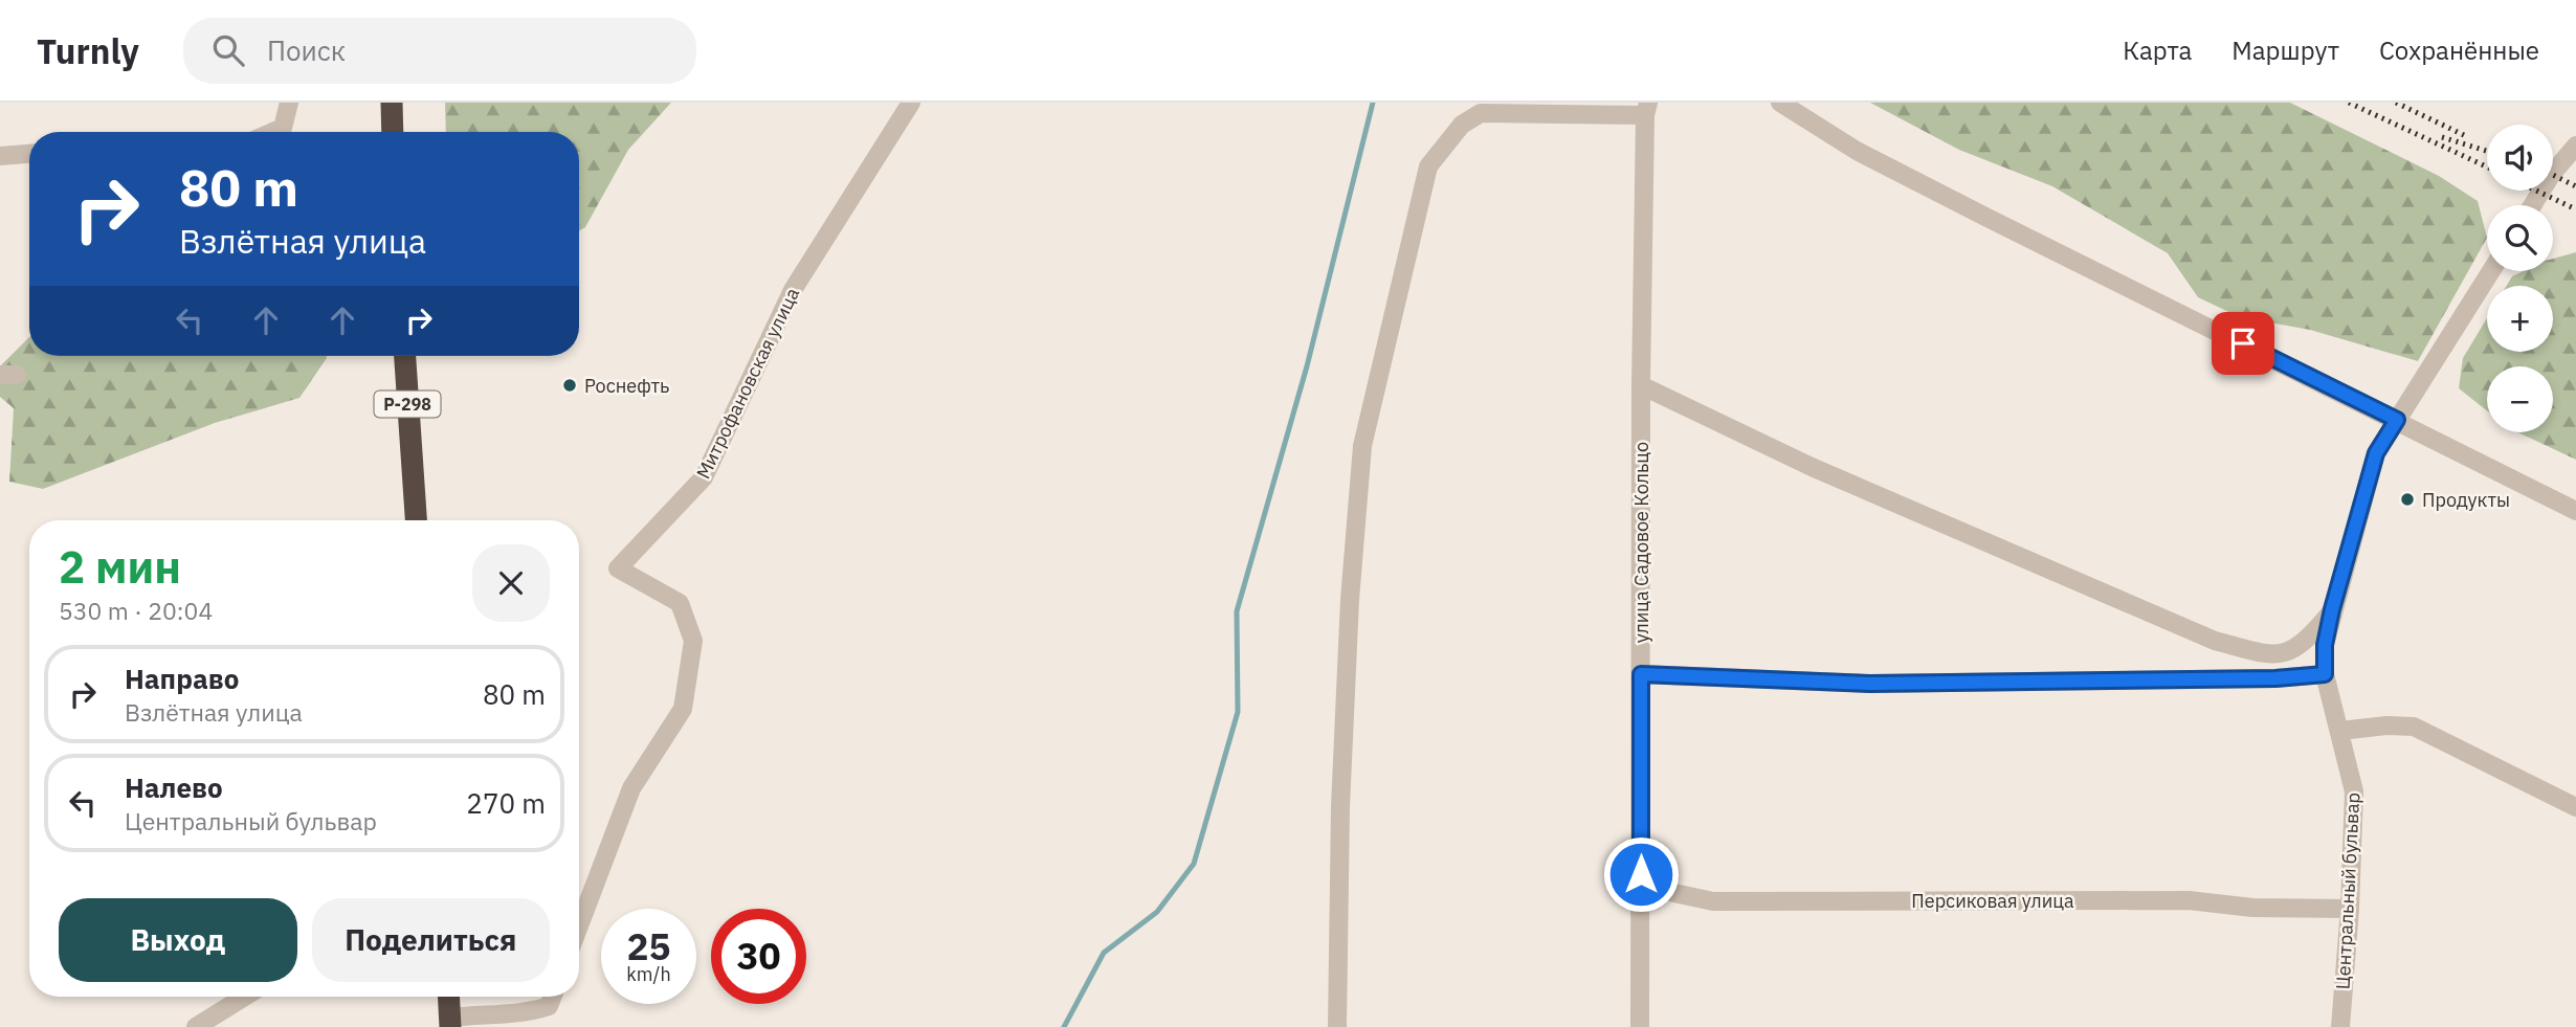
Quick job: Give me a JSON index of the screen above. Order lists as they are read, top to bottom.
{
  "streets": {
    "highway": ["Р-298"],
    "street": [
      "Митрофановская улица",
      "улица Садовое Кольцо",
      "Центральный бульвар",
      "Персиковая улица"
    ]
  },
  "crossings": [
    ["улица Садовое Кольцо", "Персиковая улица"],
    ["Центральный бульвар", "Персиковая улица"]
  ],
  "places": ["Роснефть", "Продукты"],
  "page": {
    "header": "Turnly",
    "search": "Поиск",
    "nav": ["Карта", "Маршрут", "Сохранённые"],
    "map_buttons": ["+", "−"],
    "turn": ["80 m", "Взлётная улица"],
    "heading": ["2 мин", "530 m · 20:04"],
    "list": [
      {
        "name": "Направо",
        "note": "Взлётная улица",
        "value": "80 m"
      },
      {
        "name": "Налево",
        "note": "Центральный бульвар",
        "value": "270 m"
      }
    ],
    "buttons": ["Выход", "Поделиться"],
    "speed": "25 km/h",
    "limit": "30"
  }
}
